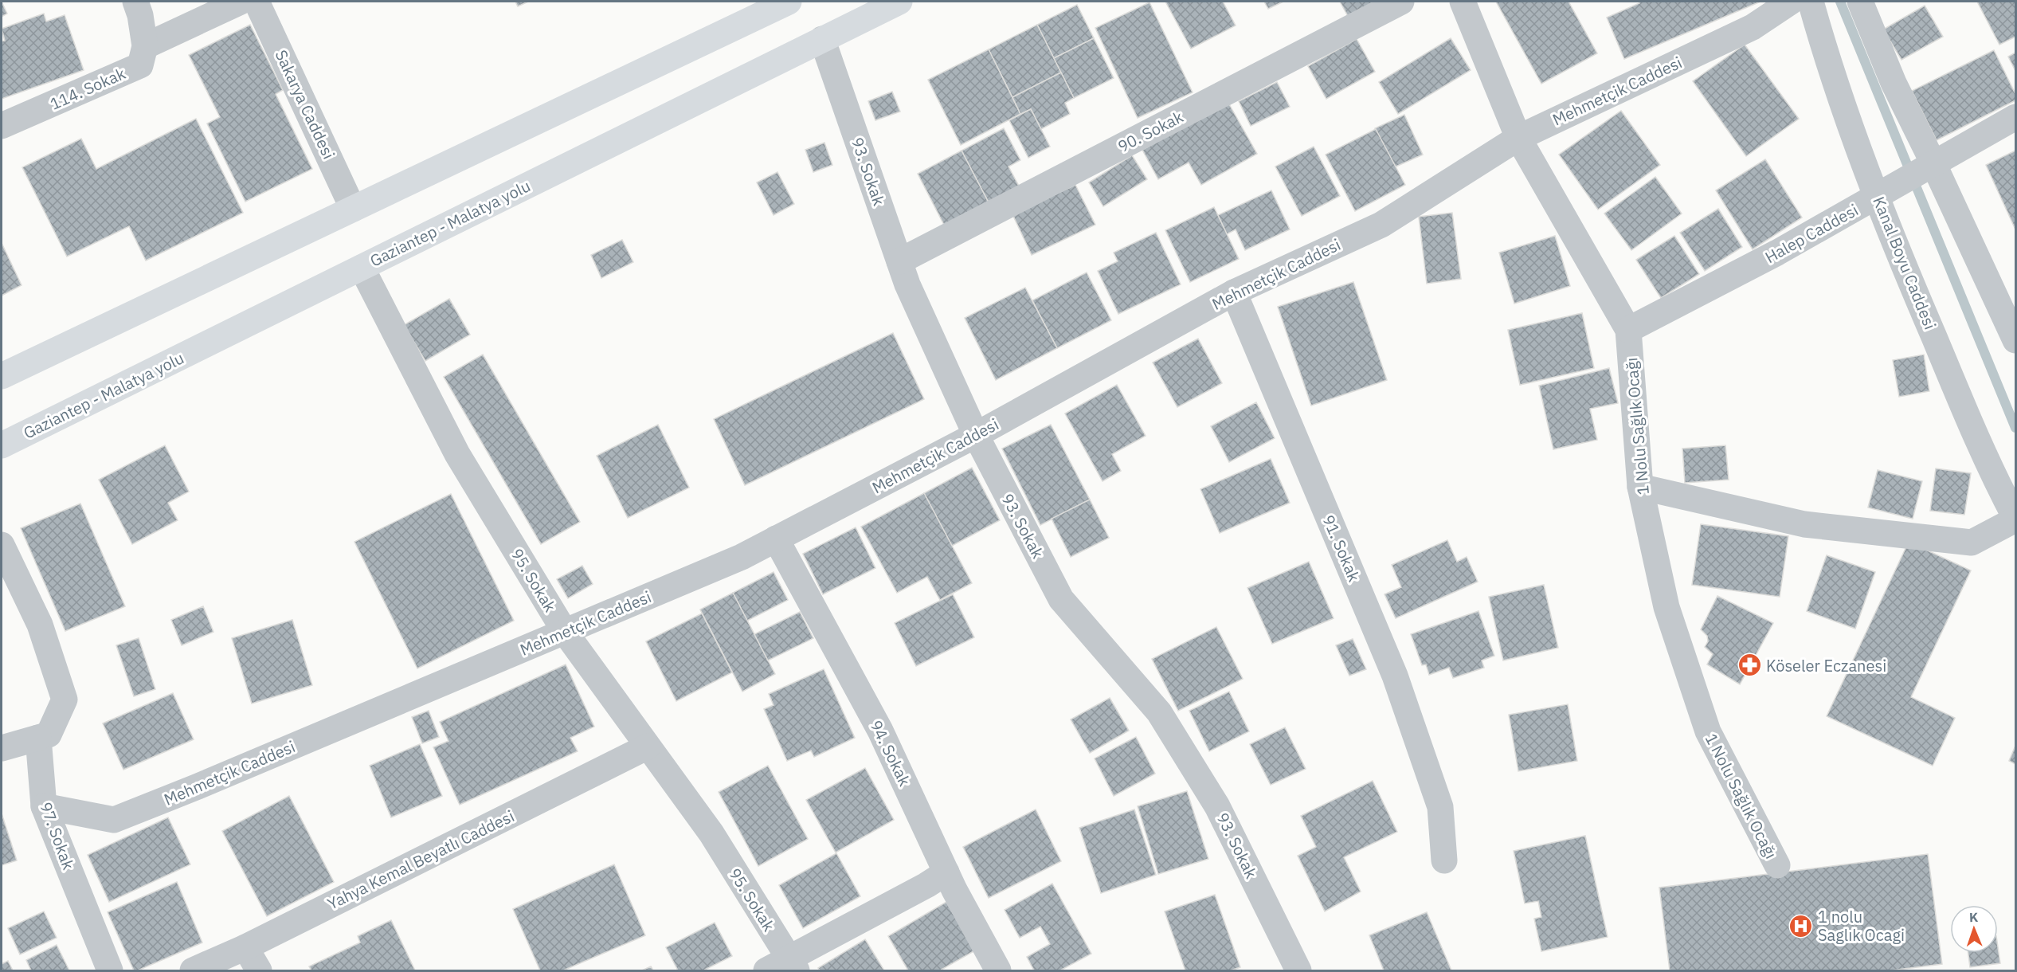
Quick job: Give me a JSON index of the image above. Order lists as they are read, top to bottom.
{
  "streets": {
    "highway": ["Gaziantep - Malatya yolu"],
    "street": [
      "114. Sokak",
      "Mehmetçik Caddesi",
      "Sakarya Caddesi",
      "90. Sokak",
      "93. Sokak",
      "Halep Caddesi",
      "Kanal Boyu Caddesi",
      "1 Nolu Sağlık Ocağı",
      "91. Sokak",
      "95. Sokak",
      "94. Sokak",
      "97. Sokak",
      "Yahya Kemal Beyatlı Caddesi"
    ]
  },
  "crossings": [
    ["Mehmetçik Caddesi", "93. Sokak"],
    ["Mehmetçik Caddesi", "1 Nolu Sağlık Ocağı"],
    ["Mehmetçik Caddesi", "91. Sokak"],
    ["Mehmetçik Caddesi", "95. Sokak"],
    ["Mehmetçik Caddesi", "94. Sokak"],
    ["Mehmetçik Caddesi", "97. Sokak"],
    ["90. Sokak", "93. Sokak"],
    ["93. Sokak", "Gaziantep - Malatya yolu"],
    ["Gaziantep - Malatya yolu", "95. Sokak"],
    ["Halep Caddesi", "Kanal Boyu Caddesi"],
    ["Halep Caddesi", "1 Nolu Sağlık Ocağı"],
    ["95. Sokak", "Yahya Kemal Beyatlı Caddesi"]
  ],
  "places": {
    "pharmacy": ["Köseler Eczanesi"],
    "hospital": ["1 nolu Saglık Ocagi"]
  },
  "north": "top"
}
